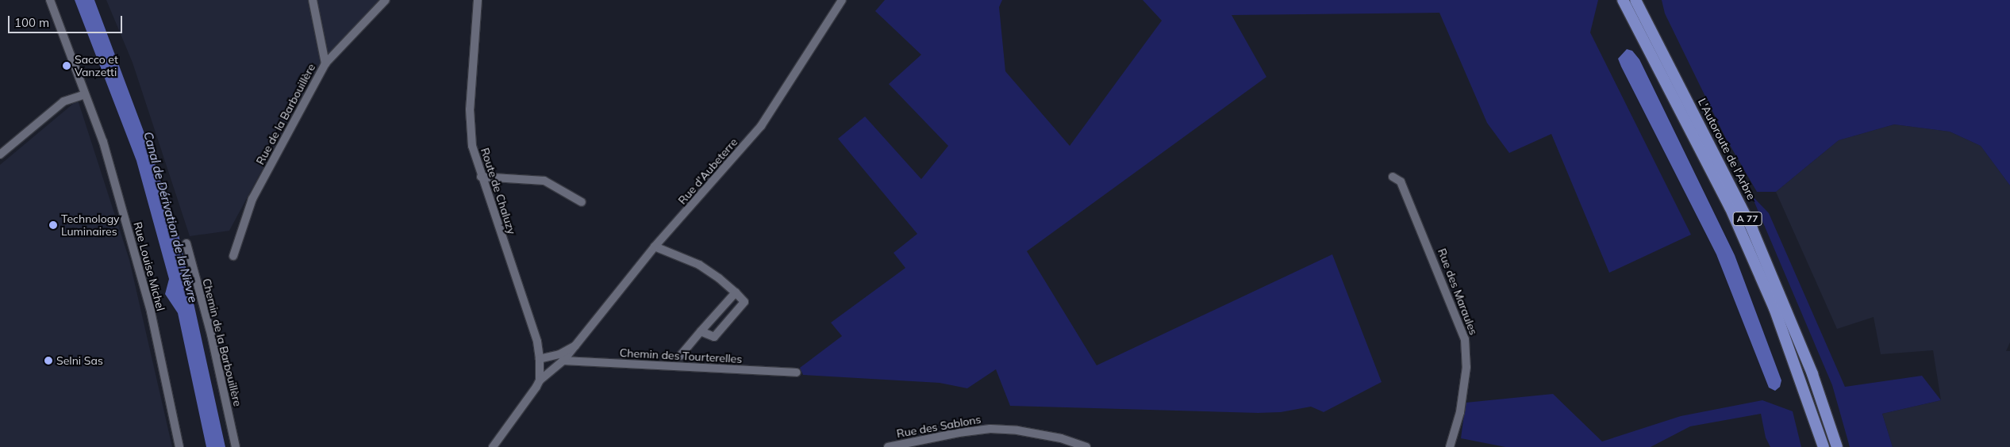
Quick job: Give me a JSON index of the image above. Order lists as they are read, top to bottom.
{
  "streets": {
    "highway": ["L'Autoroute de l'Arbre", "A 77"],
    "street": [
      "Rue de la Barbouillère",
      "Rue d'Aubeterre",
      "Route de Chaluzy",
      "Rue Louise Michel",
      "Rue des Maraules",
      "Chemin de la Barbouillère",
      "Chemin des Tourterelles",
      "Rue des Sablons"
    ]
  },
  "crossings": [
    ["Rue d'Aubeterre", "Route de Chaluzy"],
    ["Rue d'Aubeterre", "Chemin des Tourterelles"]
  ],
  "water": ["Canal de Dérivation de la Nièvre"],
  "places": ["Sacco et Vanzetti", "Technology Luminaires", "Selni Sas"],
  "scale_bar": "100 m"
}
